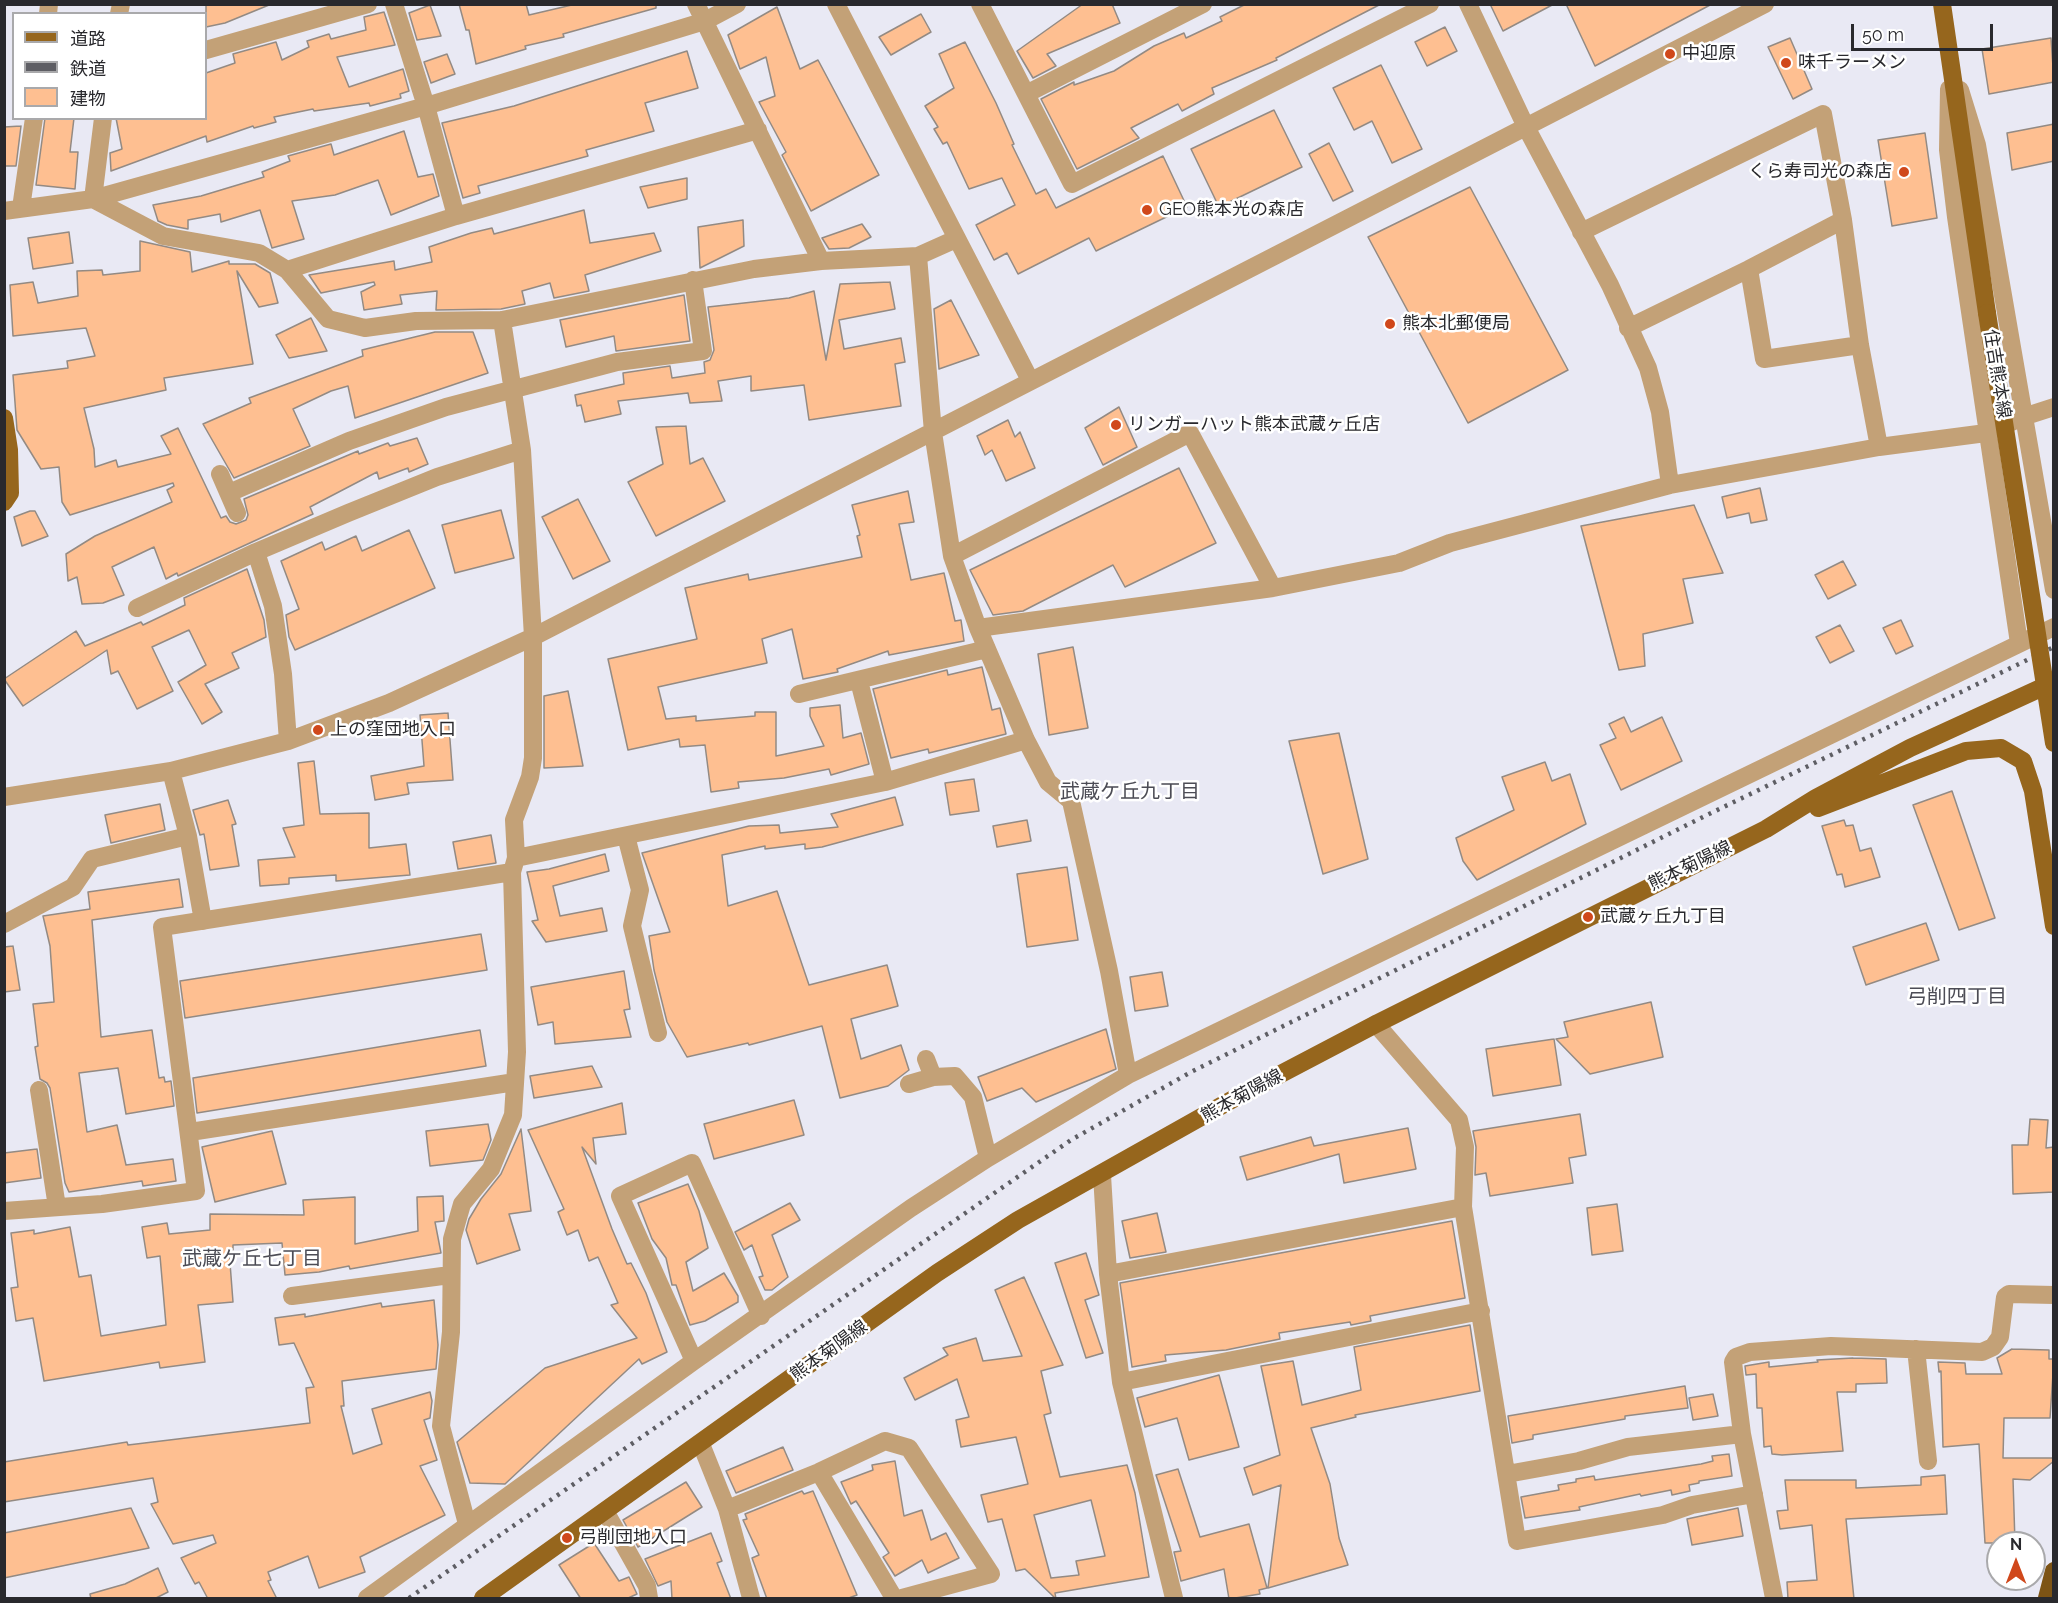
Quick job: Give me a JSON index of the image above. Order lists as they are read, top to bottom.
{
  "streets": {
    "main road": ["住吉熊本線", "熊本菊陽線"]
  },
  "districts": ["武蔵ケ丘九丁目", "弓削四丁目", "武蔵ケ丘七丁目"],
  "places": [
    "中迎原",
    "味千ラーメン",
    "くら寿司光の森店",
    "GEO熊本光の森店",
    "熊本北郵便局",
    "リンガーハット熊本武蔵ヶ丘店",
    "上の窪団地入口",
    "武蔵ヶ丘九丁目",
    "弓削団地入口"
  ],
  "legend": ["道路", "鉄道", "建物"],
  "scale_bar": "50 m",
  "north": "top"
}
